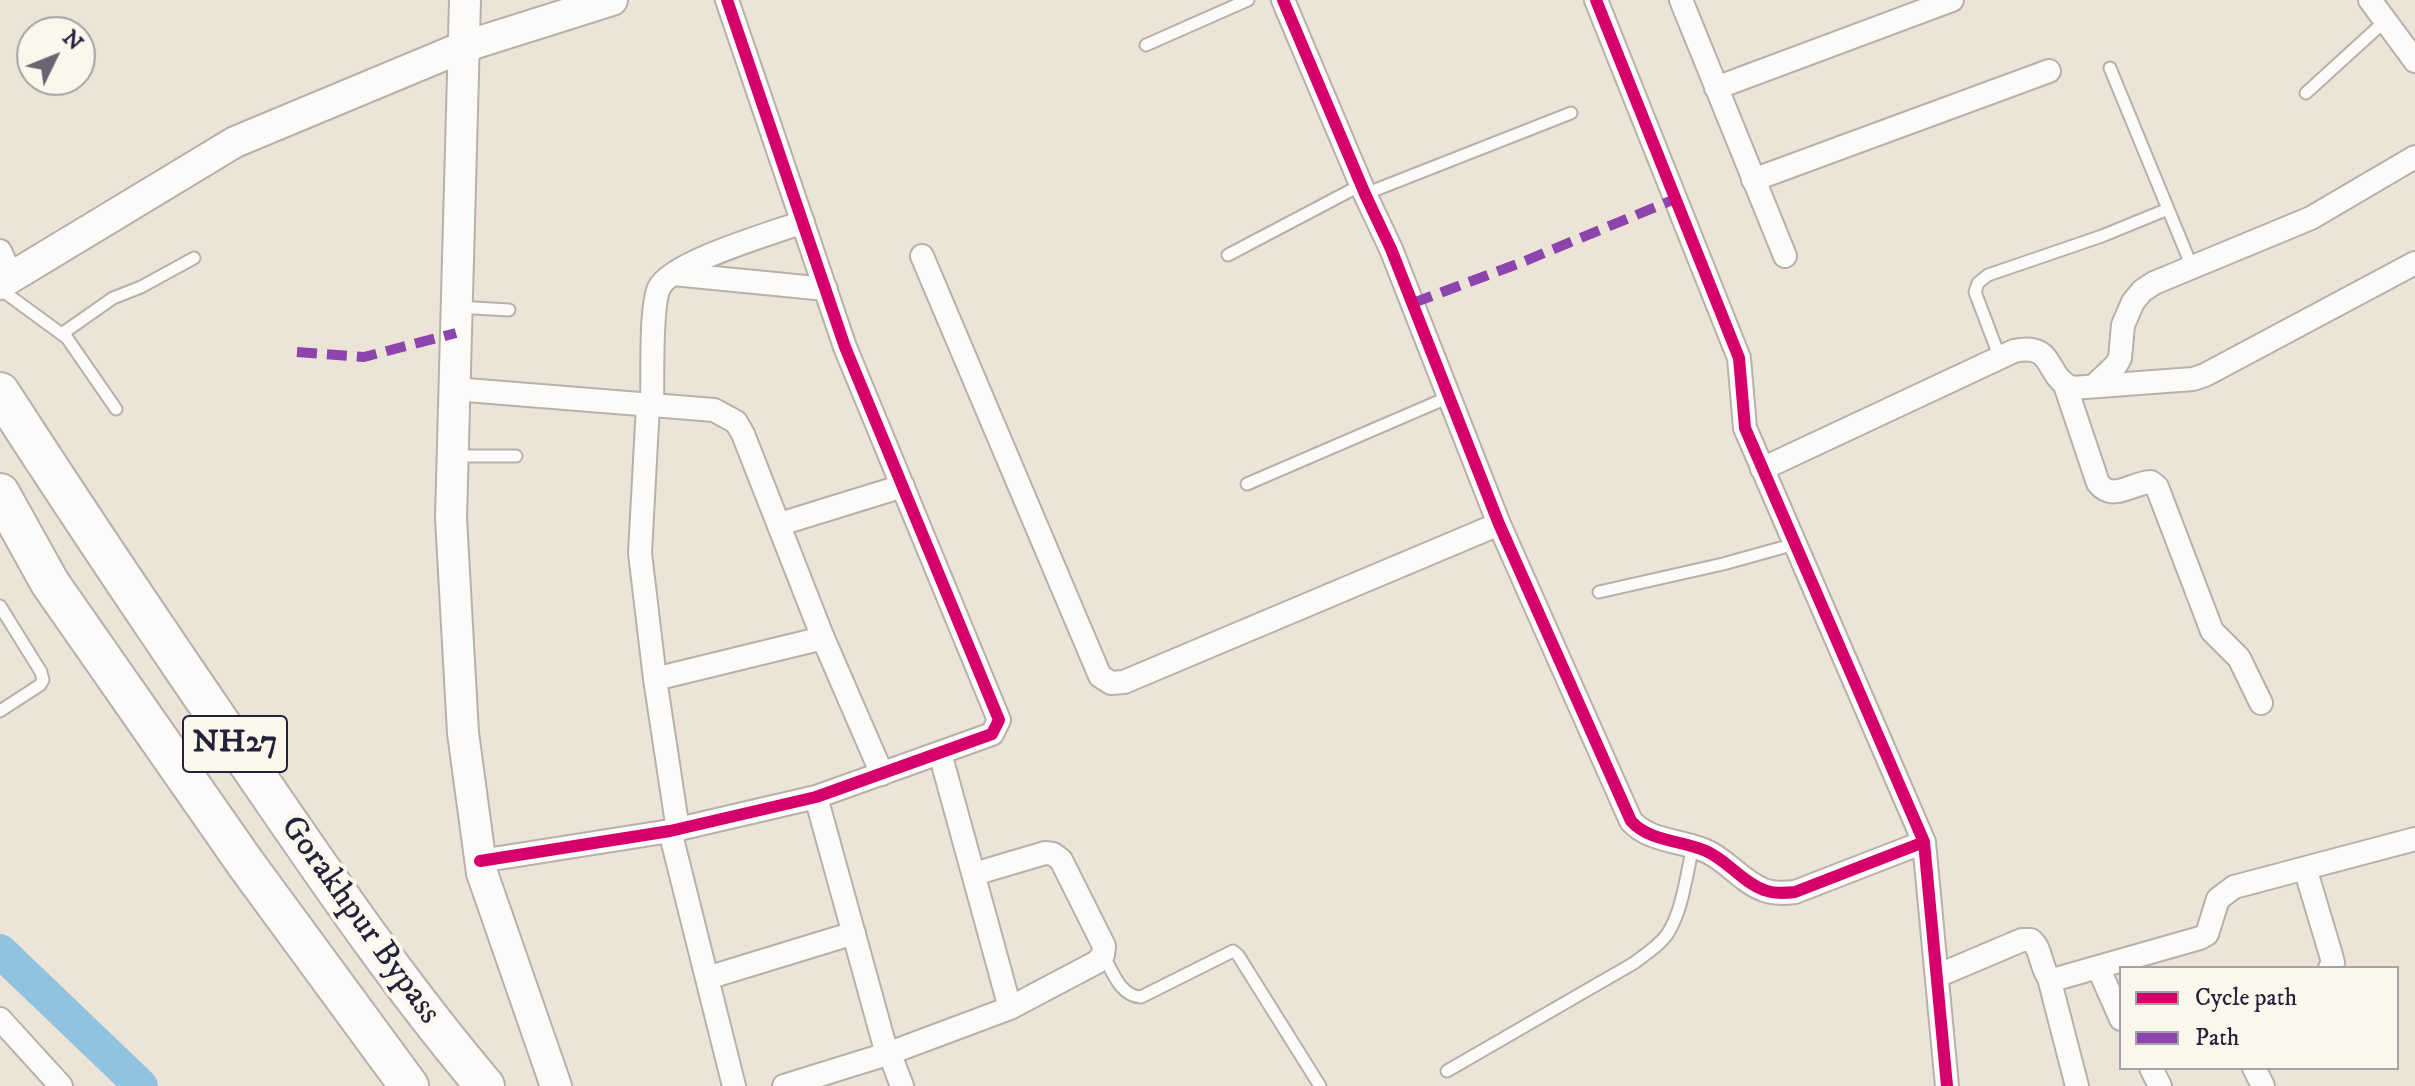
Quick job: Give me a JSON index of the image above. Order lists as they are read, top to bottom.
{
  "streets": {
    "highway": ["NH27", "Gorakhpur Bypass"]
  },
  "legend": ["Cycle path", "Path"],
  "north": "top right"
}
